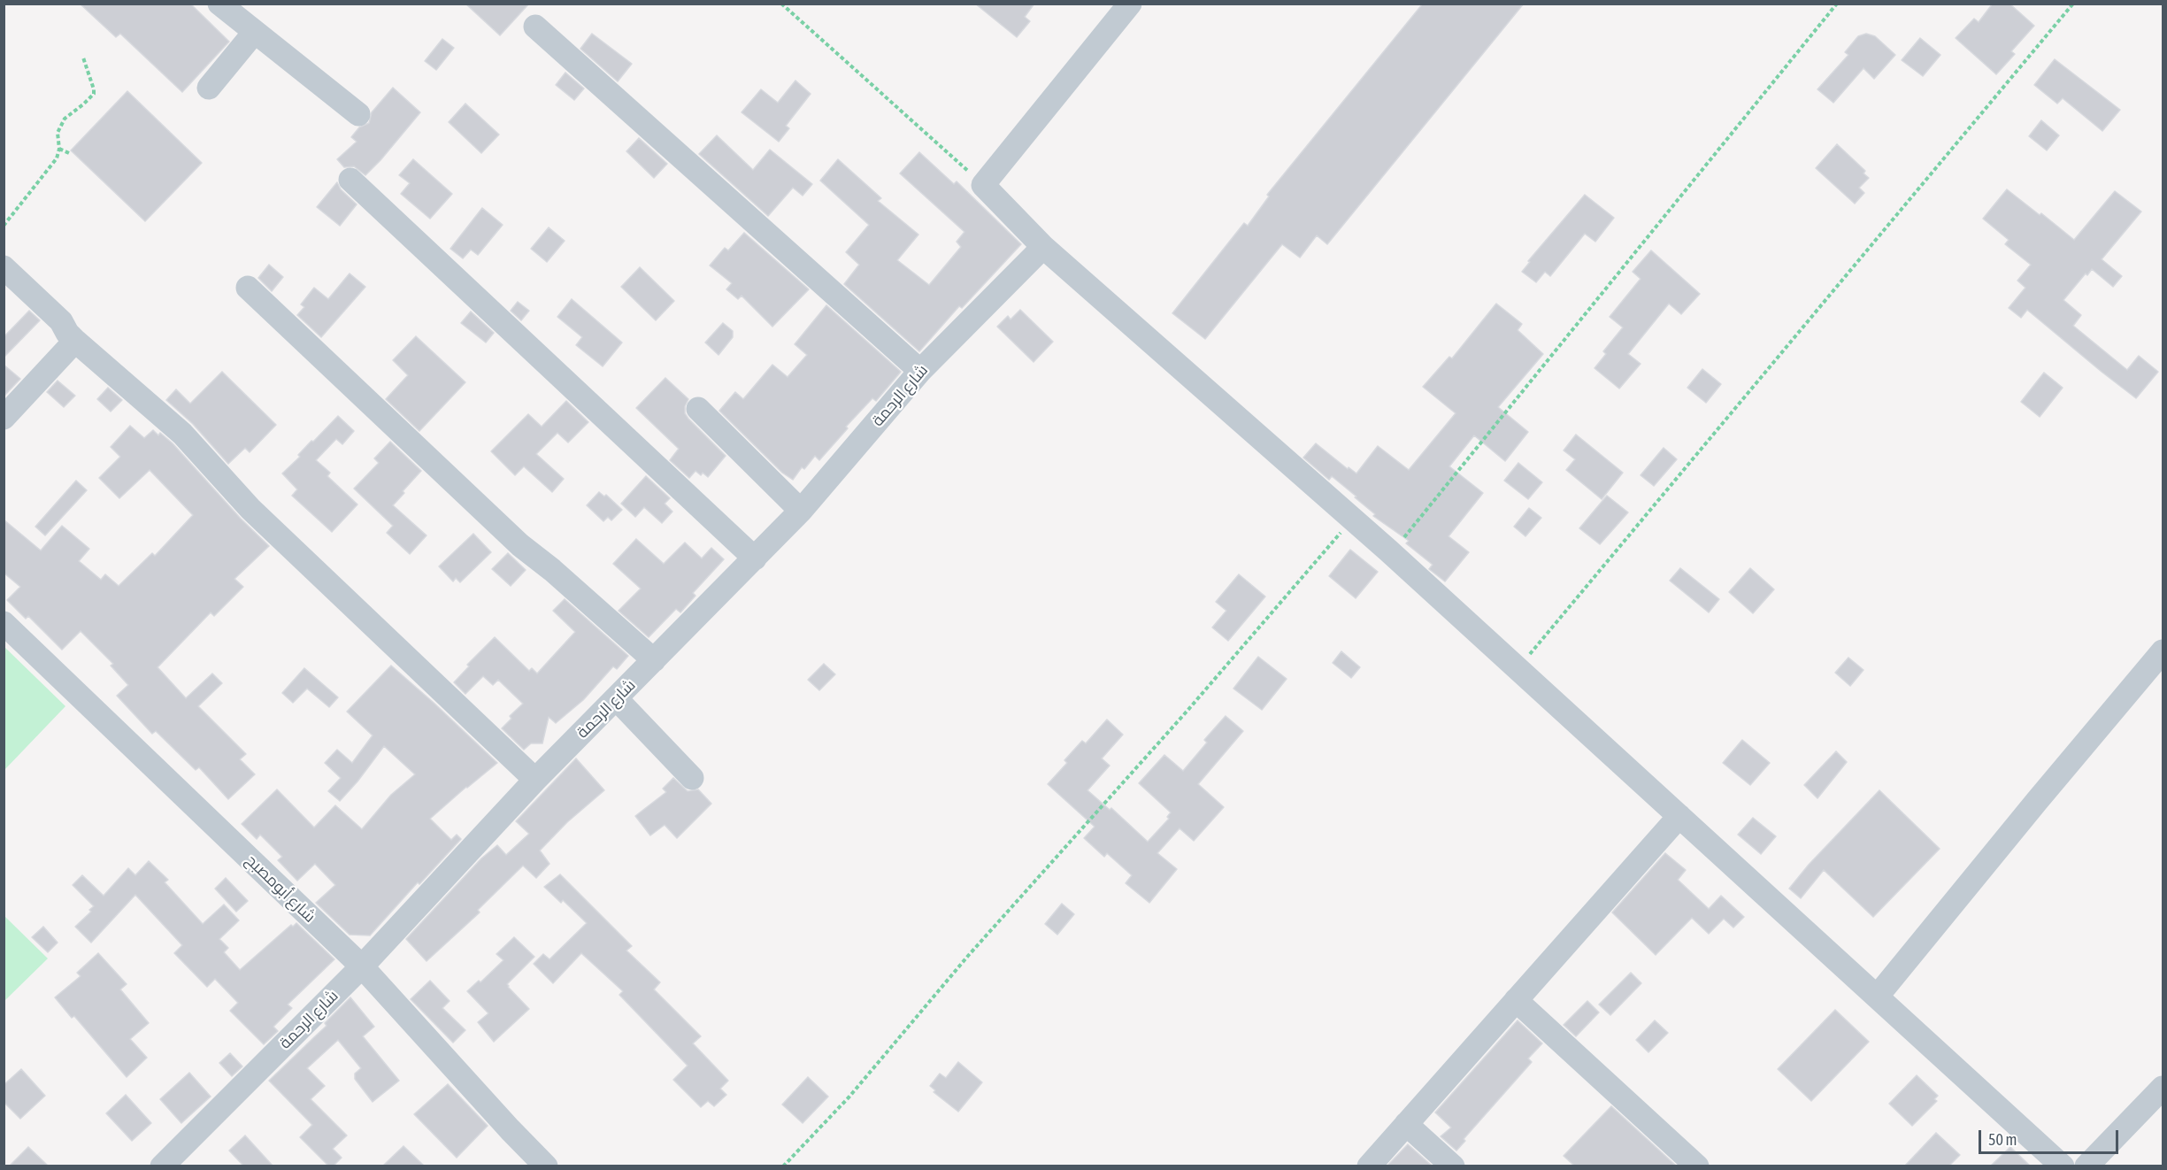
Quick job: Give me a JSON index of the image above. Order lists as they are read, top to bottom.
{
  "streets": {
    "street": ["شارع الرحمة", "شارع أبومصبح"]
  },
  "crossings": [
    ["شارع الرحمة", "شارع أبومصبح"]
  ],
  "scale_bar": "50 m"
}
